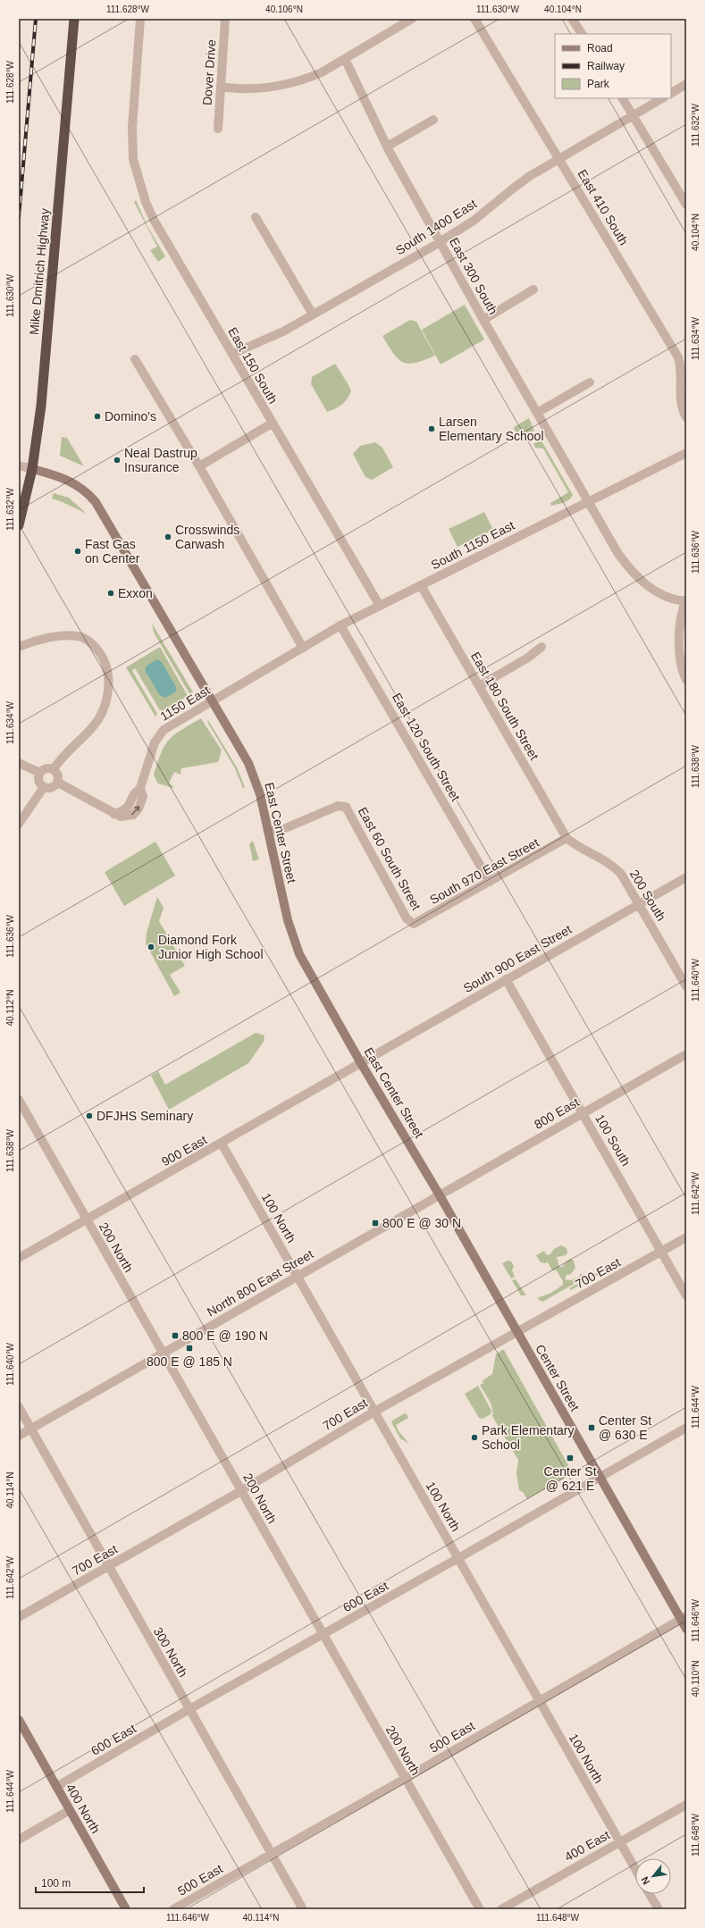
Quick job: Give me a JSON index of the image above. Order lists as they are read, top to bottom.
{
  "streets": {
    "highway": ["Mike Dmitrich Highway"],
    "main road": ["East Center Street", "Center Street", "400 North"],
    "street": [
      "Dover Drive",
      "East 410 South",
      "South 1400 East",
      "East 300 South",
      "East 150 South",
      "South 1150 East",
      "1150 East",
      "East 180 South Street",
      "East 120 South Street",
      "East 60 South Street",
      "South 970 East Street",
      "200 South",
      "South 900 East Street",
      "800 East",
      "100 South",
      "900 East",
      "100 North",
      "200 North",
      "700 East",
      "North 800 East Street",
      "600 East",
      "300 North",
      "500 East",
      "400 East"
    ]
  },
  "crossings": [
    ["East 410 South", "South 1400 East"],
    ["South 1400 East", "East 300 South"],
    ["South 1400 East", "East 150 South"],
    ["Mike Dmitrich Highway", "East Center Street"],
    ["East 300 South", "South 1150 East"],
    ["East 150 South", "South 1150 East"],
    ["South 1150 East", "1150 East"],
    ["South 1150 East", "East 180 South Street"],
    ["South 1150 East", "East 120 South Street"],
    ["1150 East", "East Center Street"],
    ["East 180 South Street", "South 970 East Street"],
    ["East 180 South Street", "200 South"],
    ["East 120 South Street", "South 970 East Street"],
    ["East Center Street", "East 60 South Street"],
    ["East Center Street", "South 900 East Street"],
    ["East Center Street", "800 East"],
    ["East Center Street", "900 East"],
    ["East Center Street", "North 800 East Street"],
    ["East Center Street", "Center Street"],
    ["East 60 South Street", "South 970 East Street"],
    ["South 970 East Street", "200 South"],
    ["200 South", "South 900 East Street"],
    ["South 900 East Street", "100 South"],
    ["South 900 East Street", "900 East"],
    ["800 East", "100 South"],
    ["800 East", "North 800 East Street"],
    ["800 East", "Center Street"],
    ["100 South", "700 East"],
    ["900 East", "100 North"],
    ["900 East", "200 North"],
    ["100 North", "700 East"],
    ["100 North", "North 800 East Street"],
    ["100 North", "600 East"],
    ["100 North", "500 East"],
    ["100 North", "400 East"],
    ["200 North", "700 East"],
    ["200 North", "North 800 East Street"],
    ["200 North", "600 East"],
    ["200 North", "500 East"],
    ["700 East", "Center Street"],
    ["700 East", "300 North"],
    ["North 800 East Street", "Center Street"],
    ["North 800 East Street", "300 North"],
    ["Center Street", "600 East"],
    ["Center Street", "500 East"],
    ["600 East", "300 North"],
    ["600 East", "400 North"],
    ["300 North", "500 East"]
  ],
  "places": {
    "other": [
      "Domino's",
      "Larsen Elementary School",
      "Neal Dastrup Insurance",
      "Crosswinds Carwash",
      "Fast Gas on Center",
      "Exxon",
      "Diamond Fork Junior High School",
      "DFJHS Seminary",
      "Park Elementary School"
    ],
    "transit": [
      "800 E @ 30 N",
      "800 E @ 190 N",
      "800 E @ 185 N",
      "Center St @ 630 E",
      "Center St @ 621 E"
    ]
  },
  "legend": ["Road", "Railway", "Park"],
  "scale_bar": "100 m",
  "north": "bottom left",
  "coordinates": [
    "111.628°W",
    "40.106°N",
    "111.630°W",
    "40.104°N",
    "111.632°W",
    "111.634°W",
    "111.636°W",
    "111.638°W",
    "111.640°W",
    "40.112°N",
    "111.642°W",
    "111.644°W",
    "40.114°N",
    "111.646°W",
    "40.110°N",
    "111.648°W"
  ]
}
